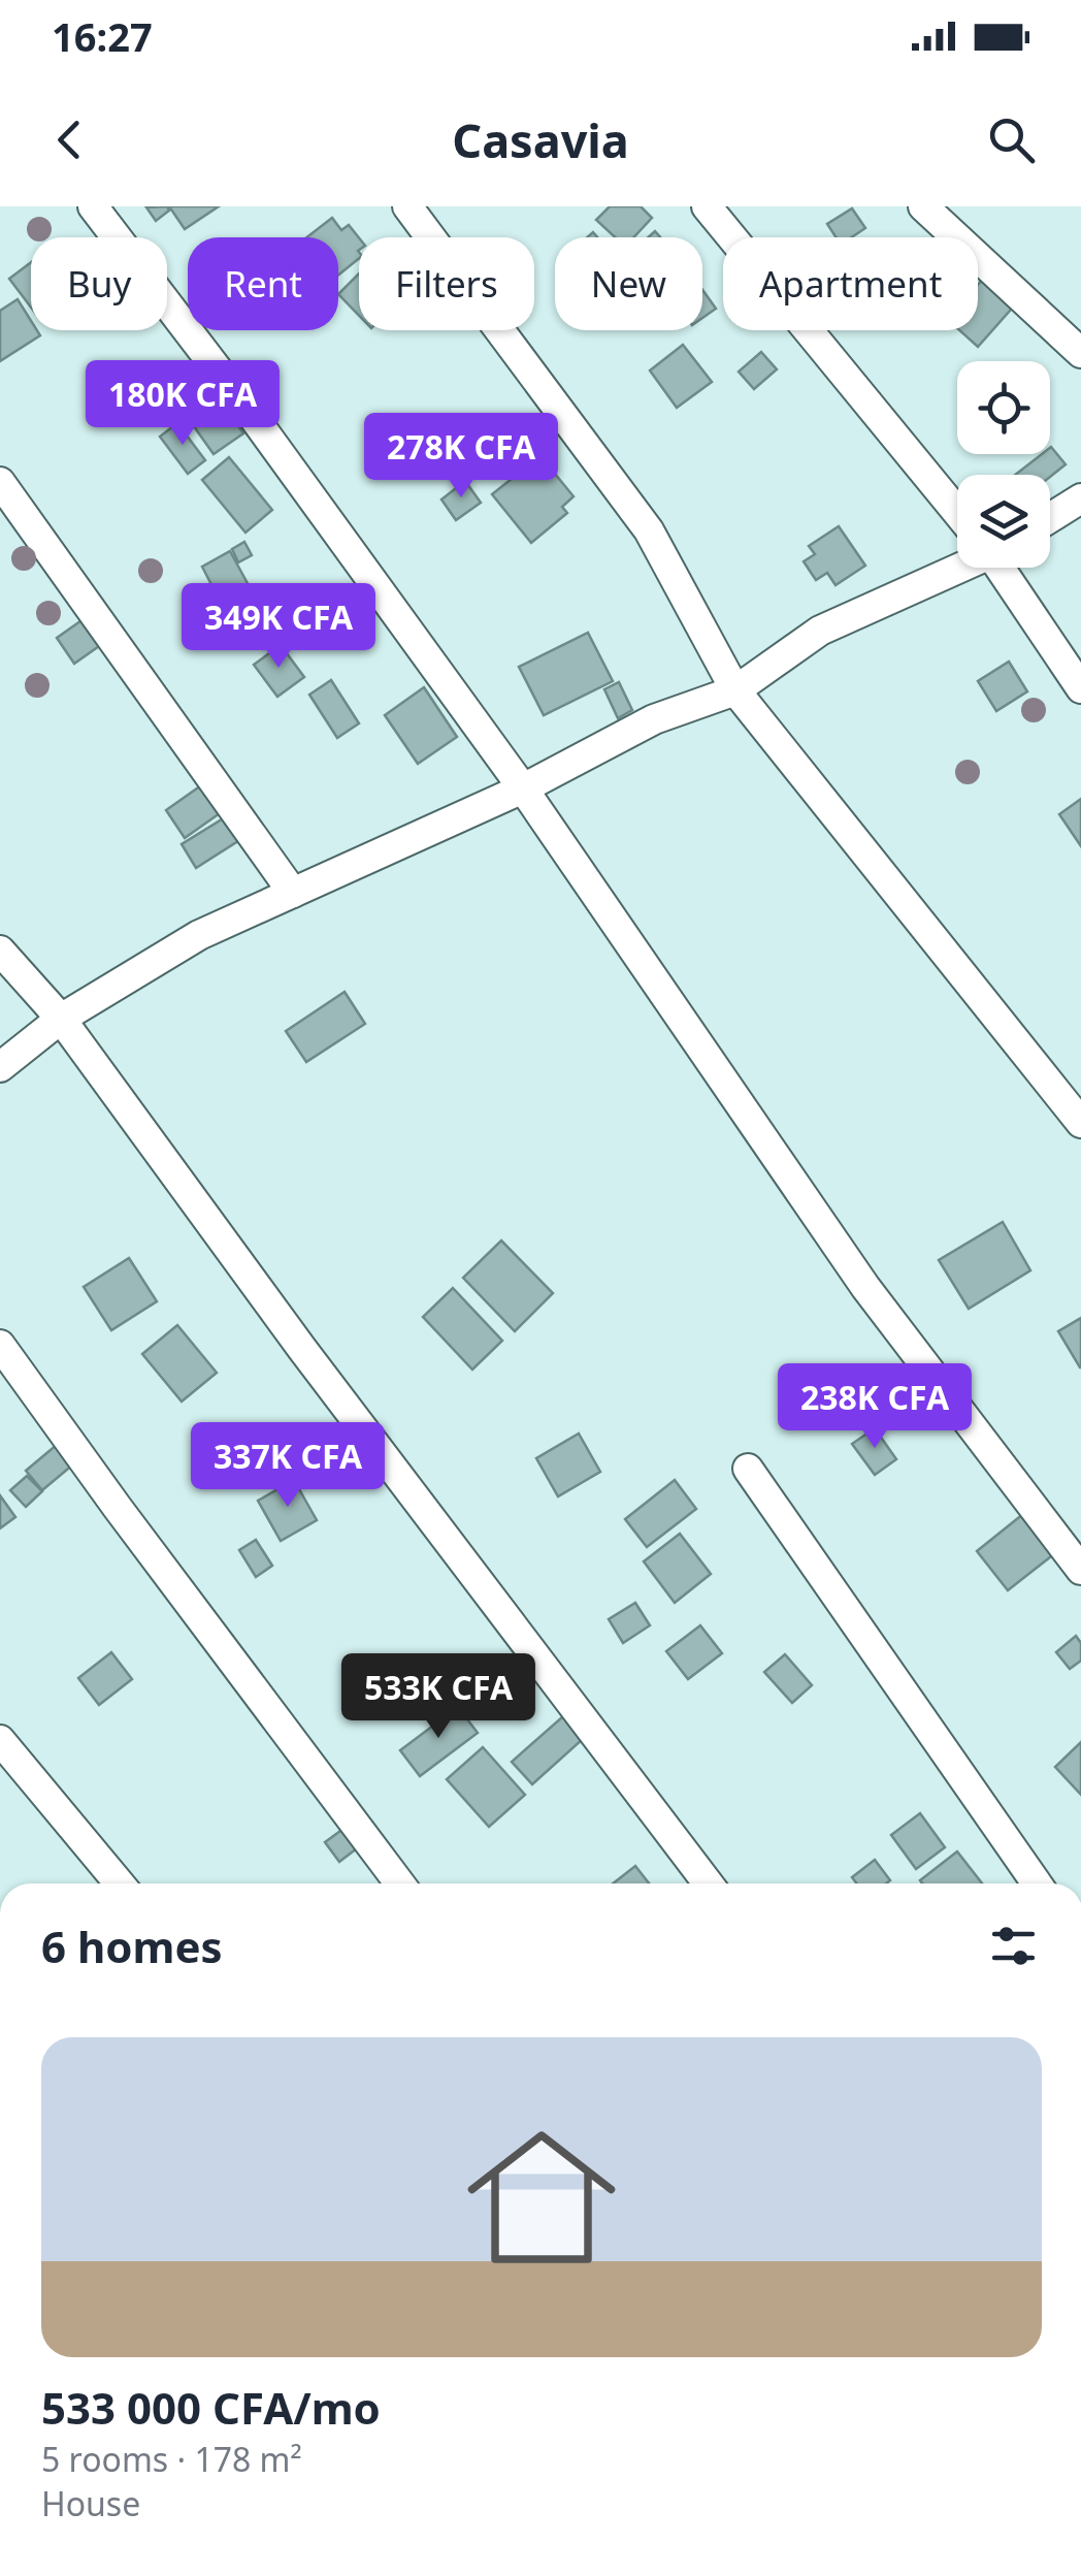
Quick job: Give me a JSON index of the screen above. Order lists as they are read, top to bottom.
{
  "page": {
    "status": "16:27",
    "header": "Casavia",
    "chip": [
      "Buy",
      "Rent",
      "Filters",
      "New",
      "Apartment"
    ],
    "price": [
      "180K CFA",
      "278K CFA",
      "349K CFA",
      "238K CFA",
      "337K CFA",
      "533K CFA"
    ],
    "heading": "6 homes",
    "list": [
      {
        "name": "533 000 CFA/mo",
        "note": "5 rooms · 178 m² · House"
      }
    ]
  }
}
